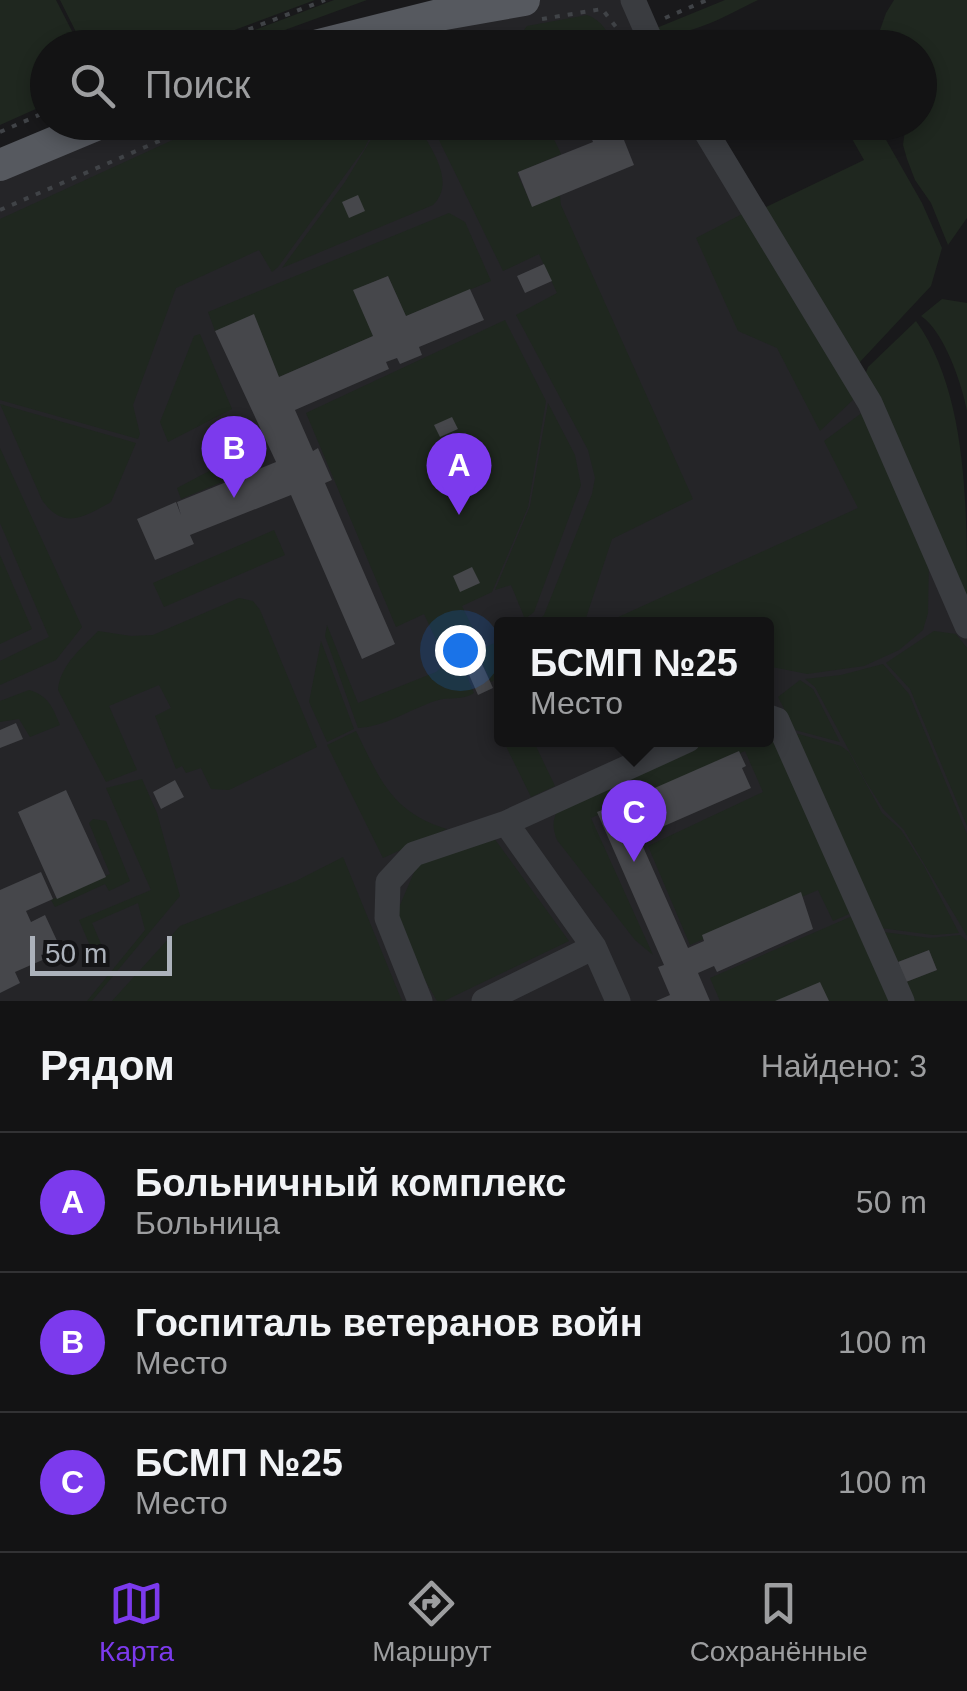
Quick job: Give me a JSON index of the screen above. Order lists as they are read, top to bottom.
{
  "scale_bar": "50 m",
  "page": {
    "search": "Поиск",
    "pins": ["B", "A", "C"],
    "popup": ["БСМП №25", "Место"],
    "scale": "50 m",
    "heading": ["Рядом", "Найдено: 3"],
    "list": [
      {
        "mark": "A",
        "name": "Больничный комплекс",
        "note": "Больница",
        "value": "50 m"
      },
      {
        "mark": "B",
        "name": "Госпиталь ветеранов войн",
        "note": "Место",
        "value": "100 m"
      },
      {
        "mark": "C",
        "name": "БСМП №25",
        "note": "Место",
        "value": "100 m"
      }
    ],
    "nav": ["Карта", "Маршрут", "Сохранённые"]
  }
}
